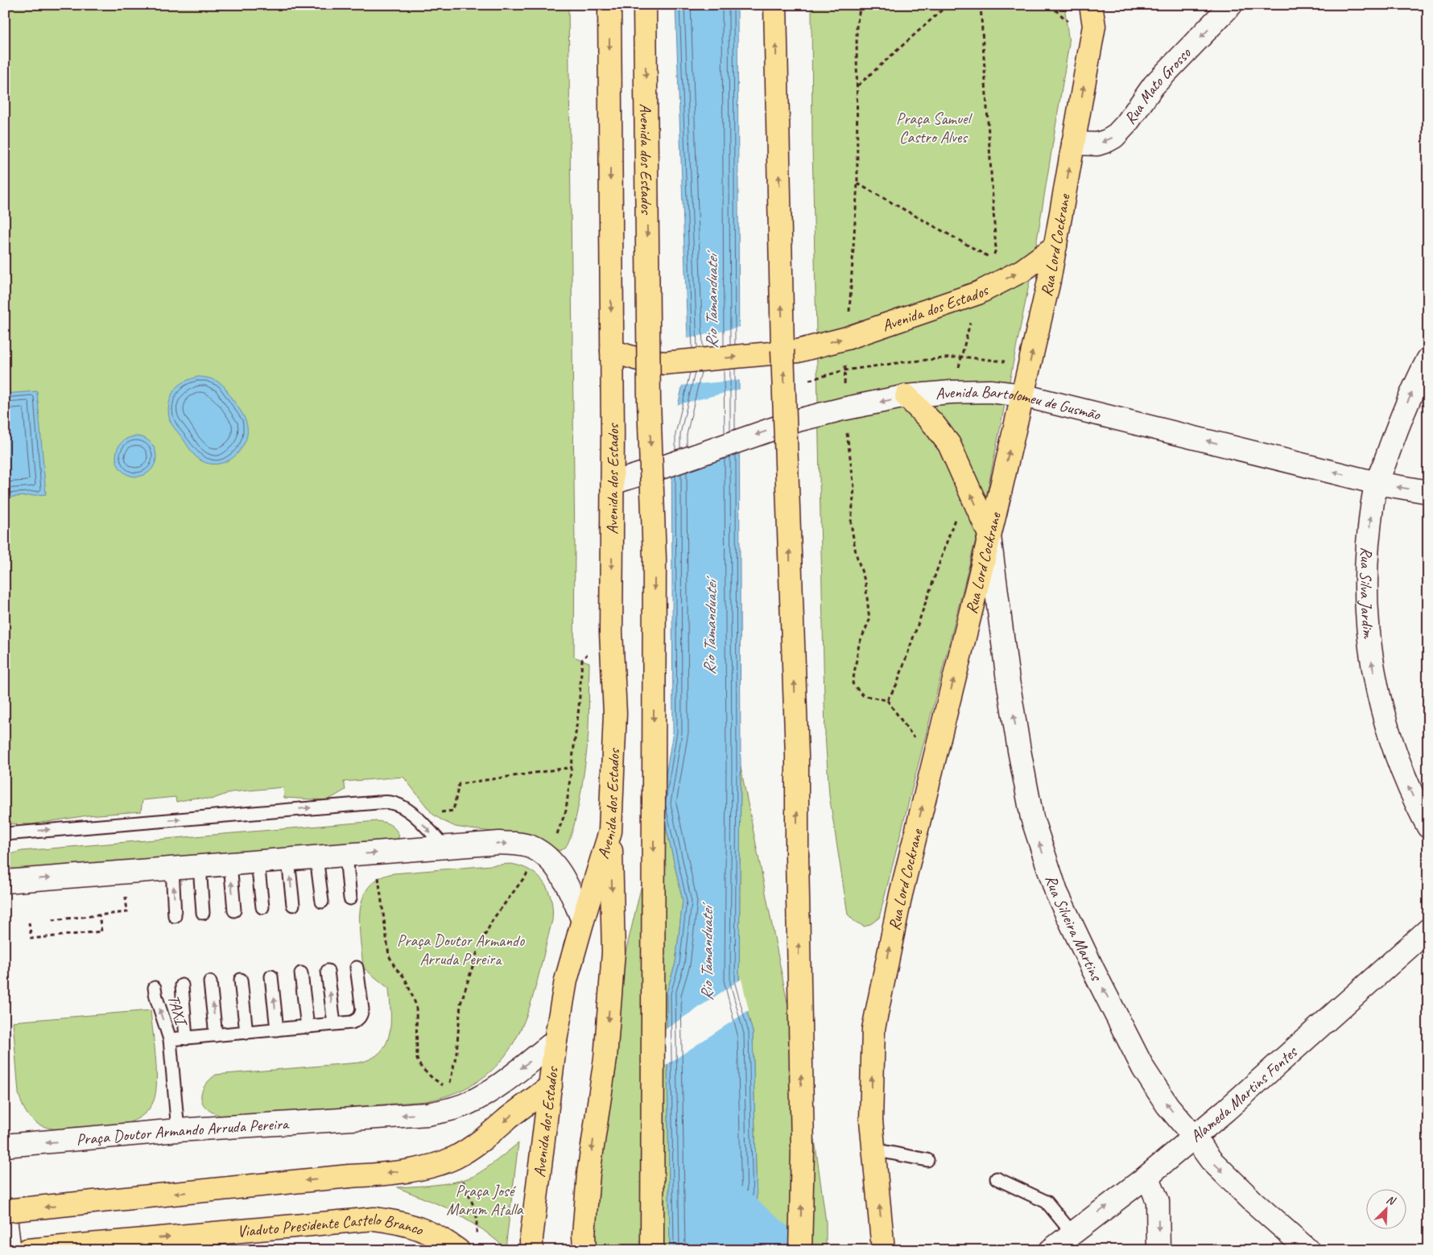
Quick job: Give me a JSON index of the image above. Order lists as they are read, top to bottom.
{
  "streets": {
    "highway": ["Avenida dos Estados", "Rua Lord Cockrane", "Viaduto Presidente Castelo Branco"],
    "street": [
      "Rua Mato Grosso",
      "Avenida Bartolomeu de Gusmão",
      "Rua Silva Jardim",
      "Rua Silveira Martins",
      "Alameda Martins Fontes",
      "Praça Doutor Armando Arruda Pereira"
    ],
    "lane": ["TAXI"]
  },
  "crossings": [
    ["Rua Mato Grosso", "Rua Lord Cockrane"],
    ["Avenida dos Estados", "Rua Lord Cockrane"],
    ["Avenida dos Estados", "Avenida Bartolomeu de Gusmão"],
    ["Avenida dos Estados", "Praça Doutor Armando Arruda Pereira"],
    ["Rua Lord Cockrane", "Avenida Bartolomeu de Gusmão"],
    ["Rua Lord Cockrane", "Rua Silveira Martins"],
    ["Avenida Bartolomeu de Gusmão", "Rua Silva Jardim"],
    ["Rua Silveira Martins", "Alameda Martins Fontes"],
    ["TAXI", "Praça Doutor Armando Arruda Pereira"]
  ],
  "one_way": [
    "Rua Mato Grosso",
    "Avenida Bartolomeu de Gusmão",
    "Rua Silva Jardim",
    "Praça Doutor Armando Arruda Pereira"
  ],
  "water": ["Rio Tamanduateí"],
  "parks": ["Praça Samuel Castro Alves", "Praça Doutor Armando Arruda Pereira", "Praça José Marum Atalla"],
  "north": "top right"
}
